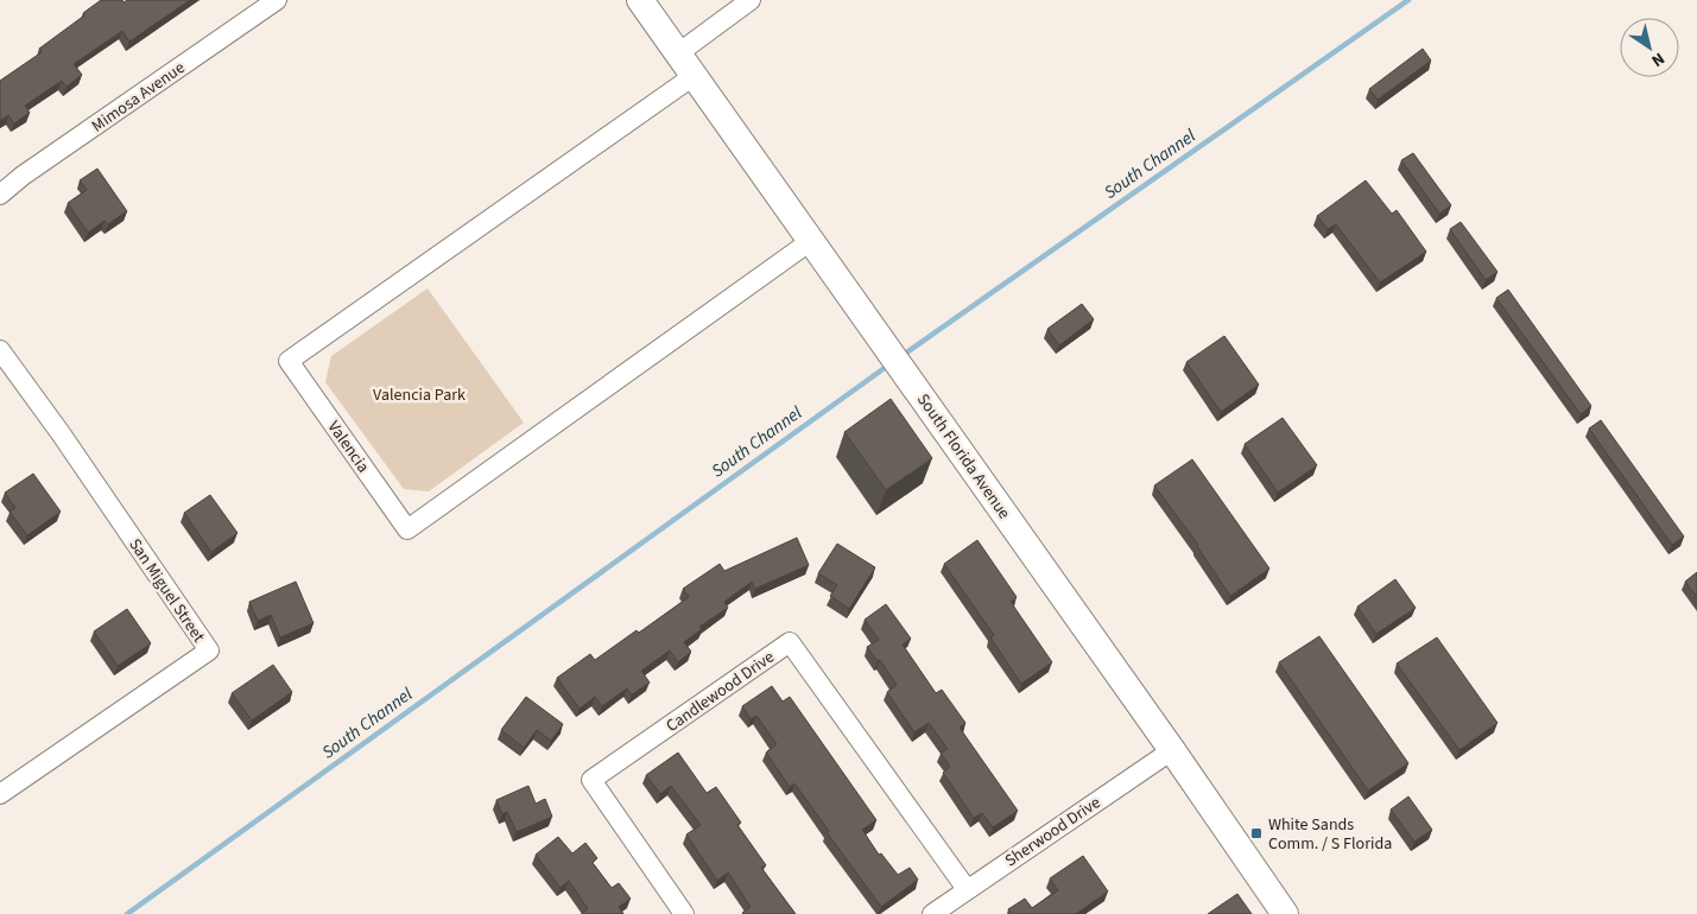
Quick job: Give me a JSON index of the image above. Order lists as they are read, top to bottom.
{
  "streets": {
    "main road": ["South Florida Avenue"],
    "street": [
      "Mimosa Avenue",
      "Valencia",
      "San Miguel Street",
      "Candlewood Drive",
      "Sherwood Drive"
    ]
  },
  "crossings": [
    ["Valencia", "South Florida Avenue"],
    ["South Florida Avenue", "Sherwood Drive"],
    ["Candlewood Drive", "Sherwood Drive"]
  ],
  "water": ["South Channel"],
  "parks": ["Valencia Park"],
  "places": {
    "transit": ["White Sands Comm. / S Florida"]
  },
  "north": "bottom right"
}
